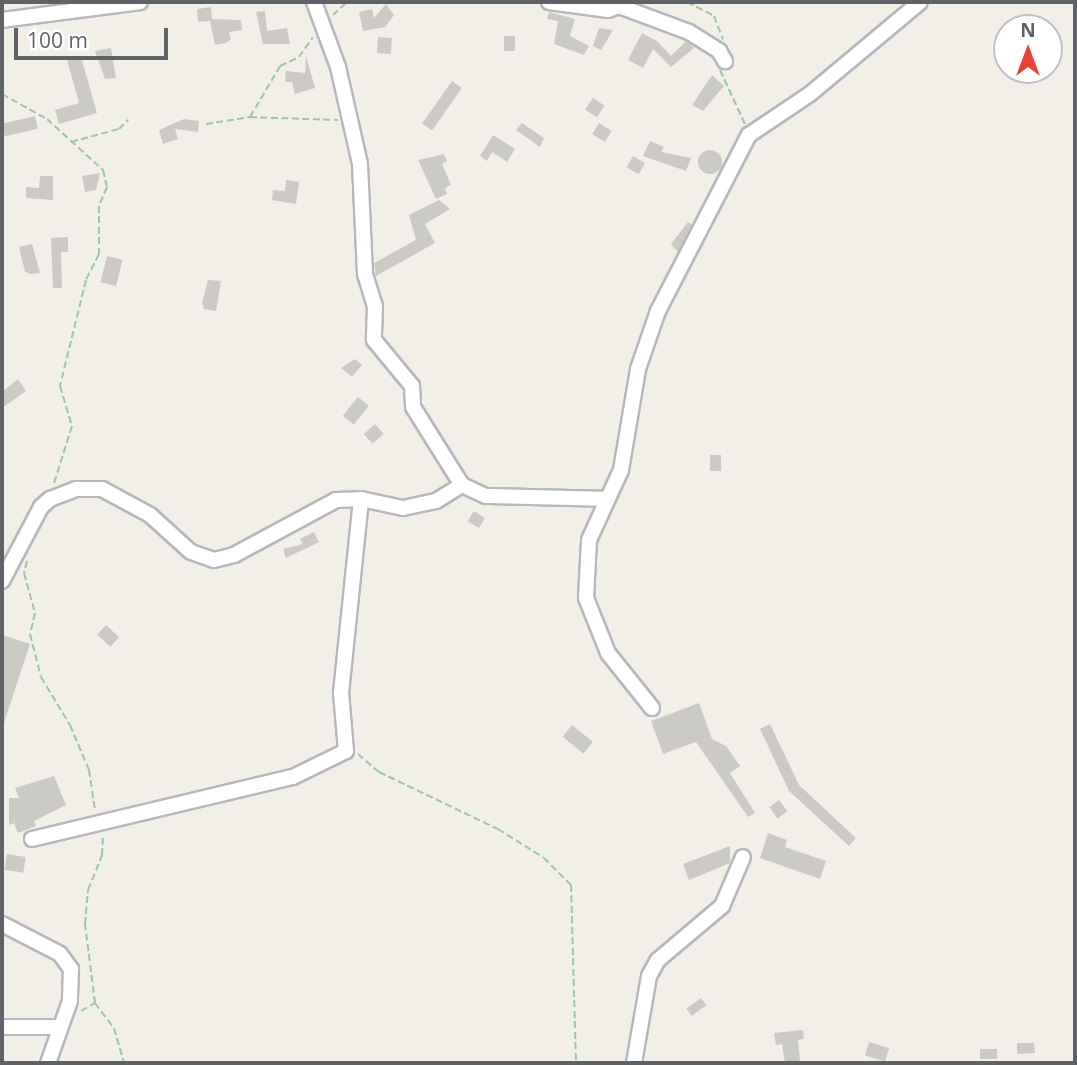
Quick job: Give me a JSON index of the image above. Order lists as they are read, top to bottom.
{
  "scale_bar": "100 m",
  "north": "top"
}
